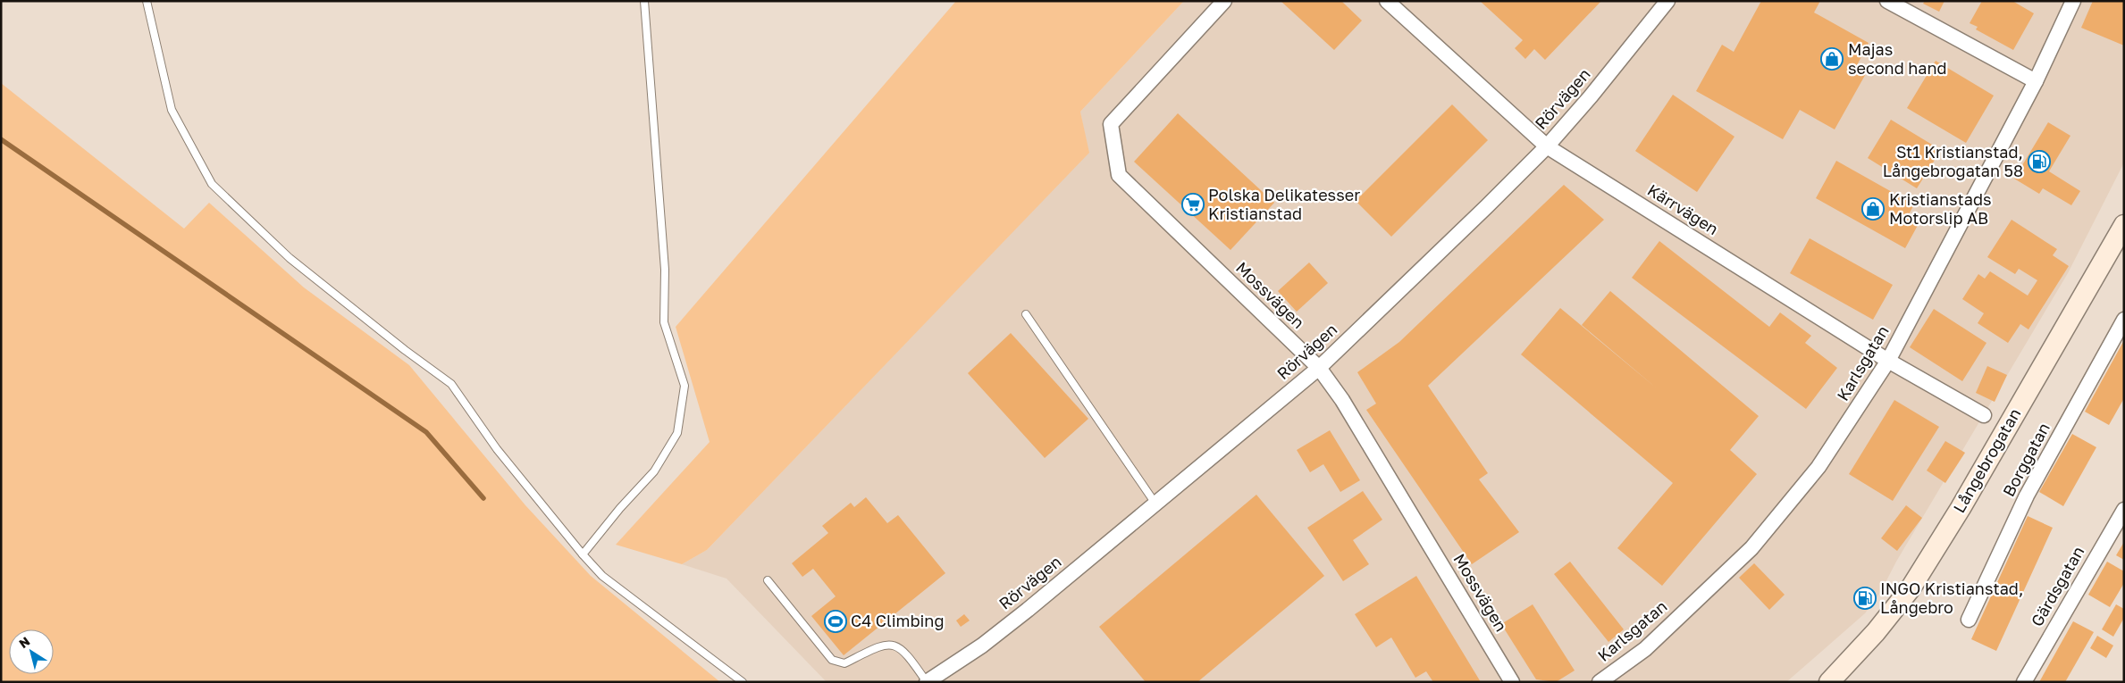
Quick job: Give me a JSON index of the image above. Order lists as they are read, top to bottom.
{
  "streets": {
    "main road": ["Långebrogatan"],
    "street": [
      "Rörvägen",
      "Kärrvägen",
      "Mossvägen",
      "Karlsgatan",
      "Borggatan",
      "Gärdsgatan"
    ]
  },
  "crossings": [
    ["Rörvägen", "Kärrvägen"],
    ["Rörvägen", "Mossvägen"],
    ["Kärrvägen", "Karlsgatan"]
  ],
  "places": {
    "shop": ["Majas second hand", "Kristianstads Motorslip AB"],
    "fuel station": ["St1 Kristianstad, Långebrogatan 58", "INGO Kristianstad, Långebro"],
    "supermarket": ["Polska Delikatesser Kristianstad"],
    "sports": ["C4 Climbing"]
  },
  "north": "top left"
}
